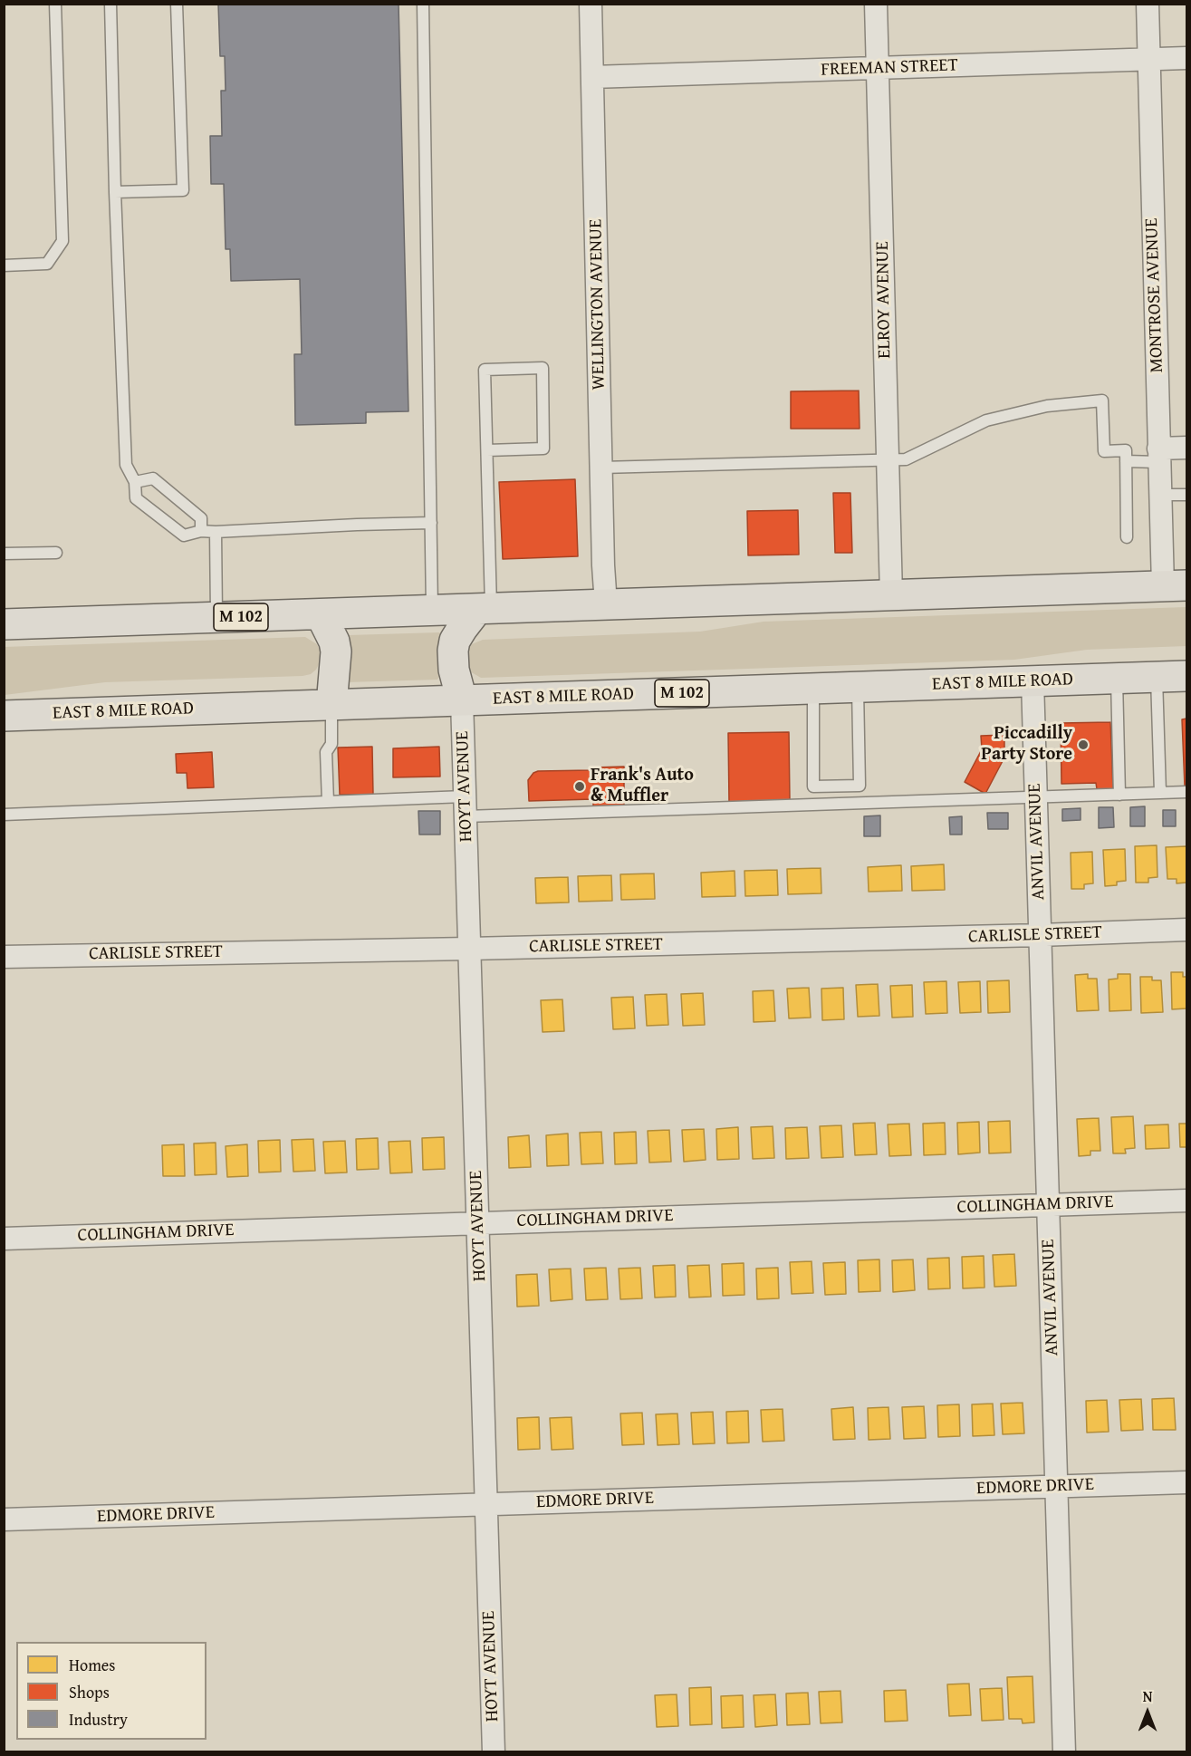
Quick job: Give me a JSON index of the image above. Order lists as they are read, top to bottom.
{
  "streets": {
    "highway": ["M 102", "EAST 8 MILE ROAD"],
    "street": [
      "FREEMAN STREET",
      "MONTROSE AVENUE",
      "ELROY AVENUE",
      "WELLINGTON AVENUE",
      "HOYT AVENUE",
      "ANVIL AVENUE",
      "CARLISLE STREET",
      "COLLINGHAM DRIVE",
      "EDMORE DRIVE"
    ]
  },
  "crossings": [
    ["FREEMAN STREET", "MONTROSE AVENUE"],
    ["FREEMAN STREET", "ELROY AVENUE"],
    ["FREEMAN STREET", "WELLINGTON AVENUE"],
    ["MONTROSE AVENUE", "M 102"],
    ["ELROY AVENUE", "M 102"],
    ["WELLINGTON AVENUE", "M 102"],
    ["EAST 8 MILE ROAD", "HOYT AVENUE"],
    ["EAST 8 MILE ROAD", "ANVIL AVENUE"],
    ["HOYT AVENUE", "CARLISLE STREET"],
    ["HOYT AVENUE", "COLLINGHAM DRIVE"],
    ["HOYT AVENUE", "EDMORE DRIVE"],
    ["ANVIL AVENUE", "CARLISLE STREET"],
    ["ANVIL AVENUE", "COLLINGHAM DRIVE"],
    ["ANVIL AVENUE", "EDMORE DRIVE"]
  ],
  "places": ["Piccadilly Party Store", "Frank's Auto & Muffler"],
  "legend": ["Homes", "Shops", "Industry"],
  "north": "top"
}
